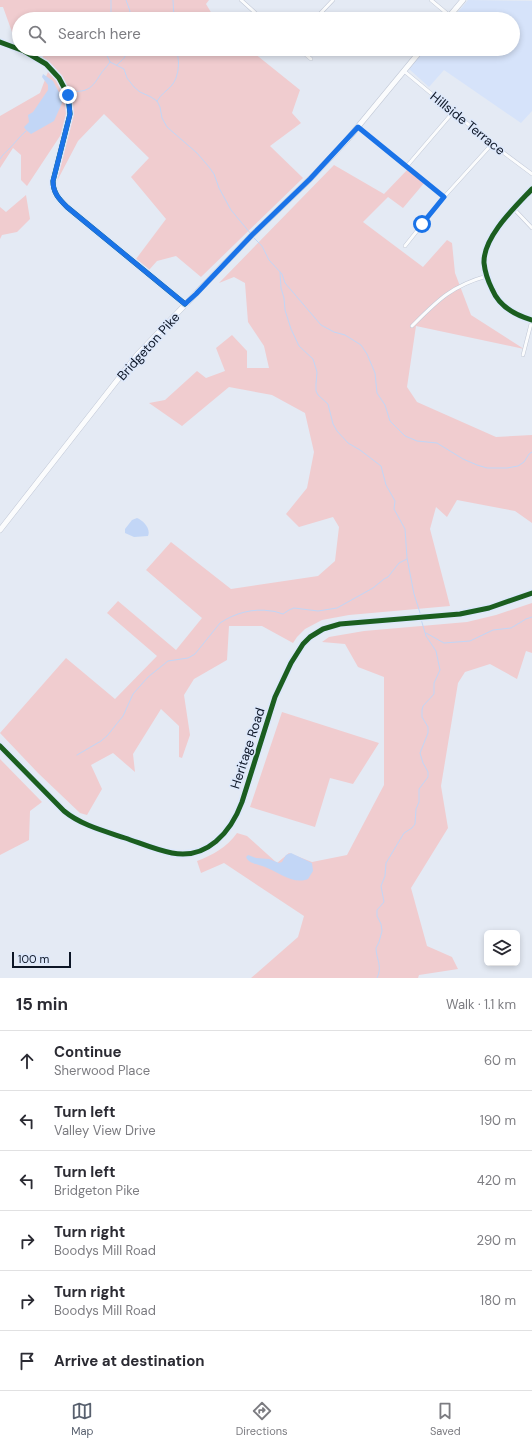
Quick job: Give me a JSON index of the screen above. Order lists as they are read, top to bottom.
{
  "streets": {
    "main road": ["Bridgeton Pike"],
    "street": ["Hillside Terrace", "Heritage Road"]
  },
  "crossings": [
    ["Hillside Terrace", "Bridgeton Pike"]
  ],
  "scale_bar": "100 m",
  "page": {
    "search": "Search here",
    "scale": "100 m",
    "heading": ["15 min", "Walk · 1.1 km"],
    "list": [
      ["Continue", "Sherwood Place", "60 m"],
      ["Turn left", "Valley View Drive", "190 m"],
      ["Turn left", "Bridgeton Pike", "420 m"],
      ["Turn right", "Boodys Mill Road", "290 m"],
      ["Turn right", "Boodys Mill Road", "180 m"],
      "Arrive at destination"
    ],
    "nav": ["Map", "Directions", "Saved"]
  }
}
